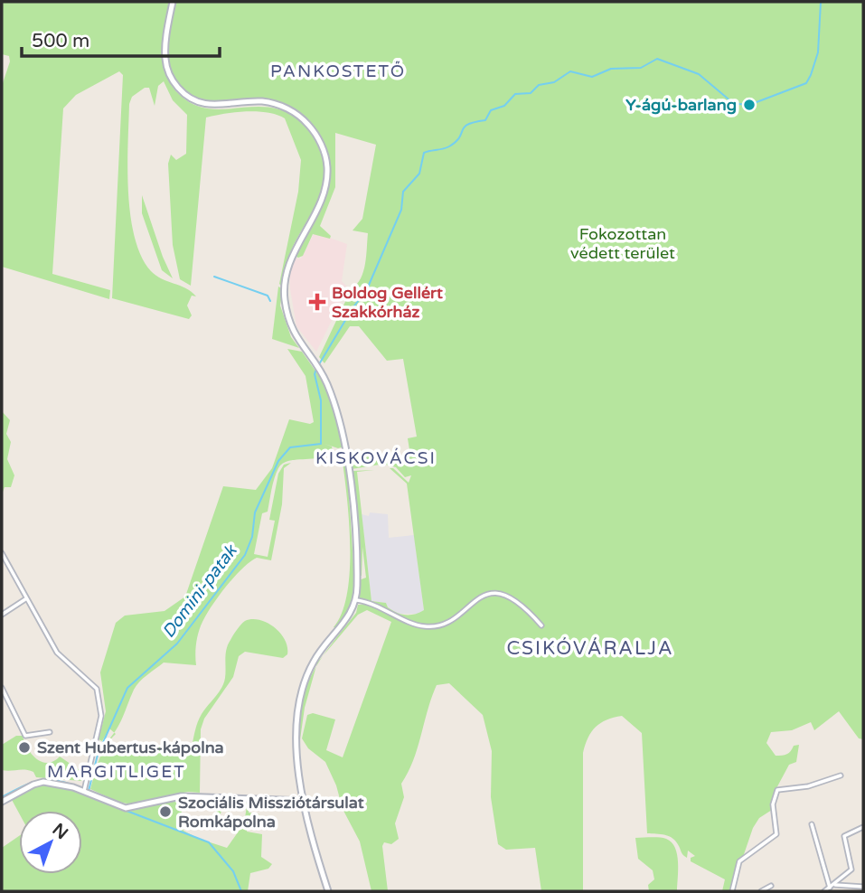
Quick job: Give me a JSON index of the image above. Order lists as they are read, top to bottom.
{
  "districts": [
    "PANKOSTETŐ",
    "KISKOVÁCSI",
    "CSIKÓVÁRALJA",
    "MARGITLIGET"
  ],
  "water": ["Domini-patak"],
  "parks": ["Fokozottan védett terület"],
  "places": {
    "other": ["Y-ágú-barlang", "Szent Hubertus-kápolna", "Szociális Missziótársulat Romkápolna"],
    "health": ["Boldog Gellért Szakkórház"]
  },
  "scale_bar": "500 m",
  "north": "top right"
}
